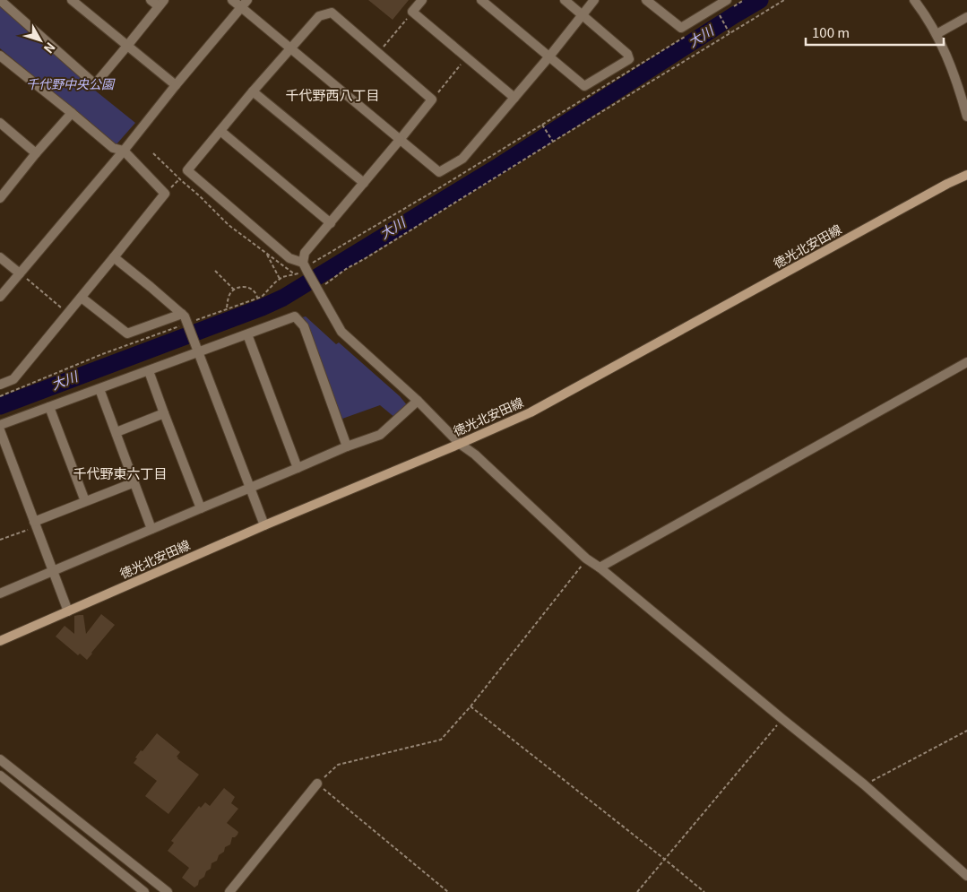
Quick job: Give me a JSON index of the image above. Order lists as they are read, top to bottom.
{
  "streets": {
    "main road": ["徳光北安田線"]
  },
  "districts": ["千代野西八丁目", "千代野東六丁目"],
  "water": ["大川"],
  "parks": ["千代野中央公園"],
  "scale_bar": "100 m",
  "north": "bottom right"
}
